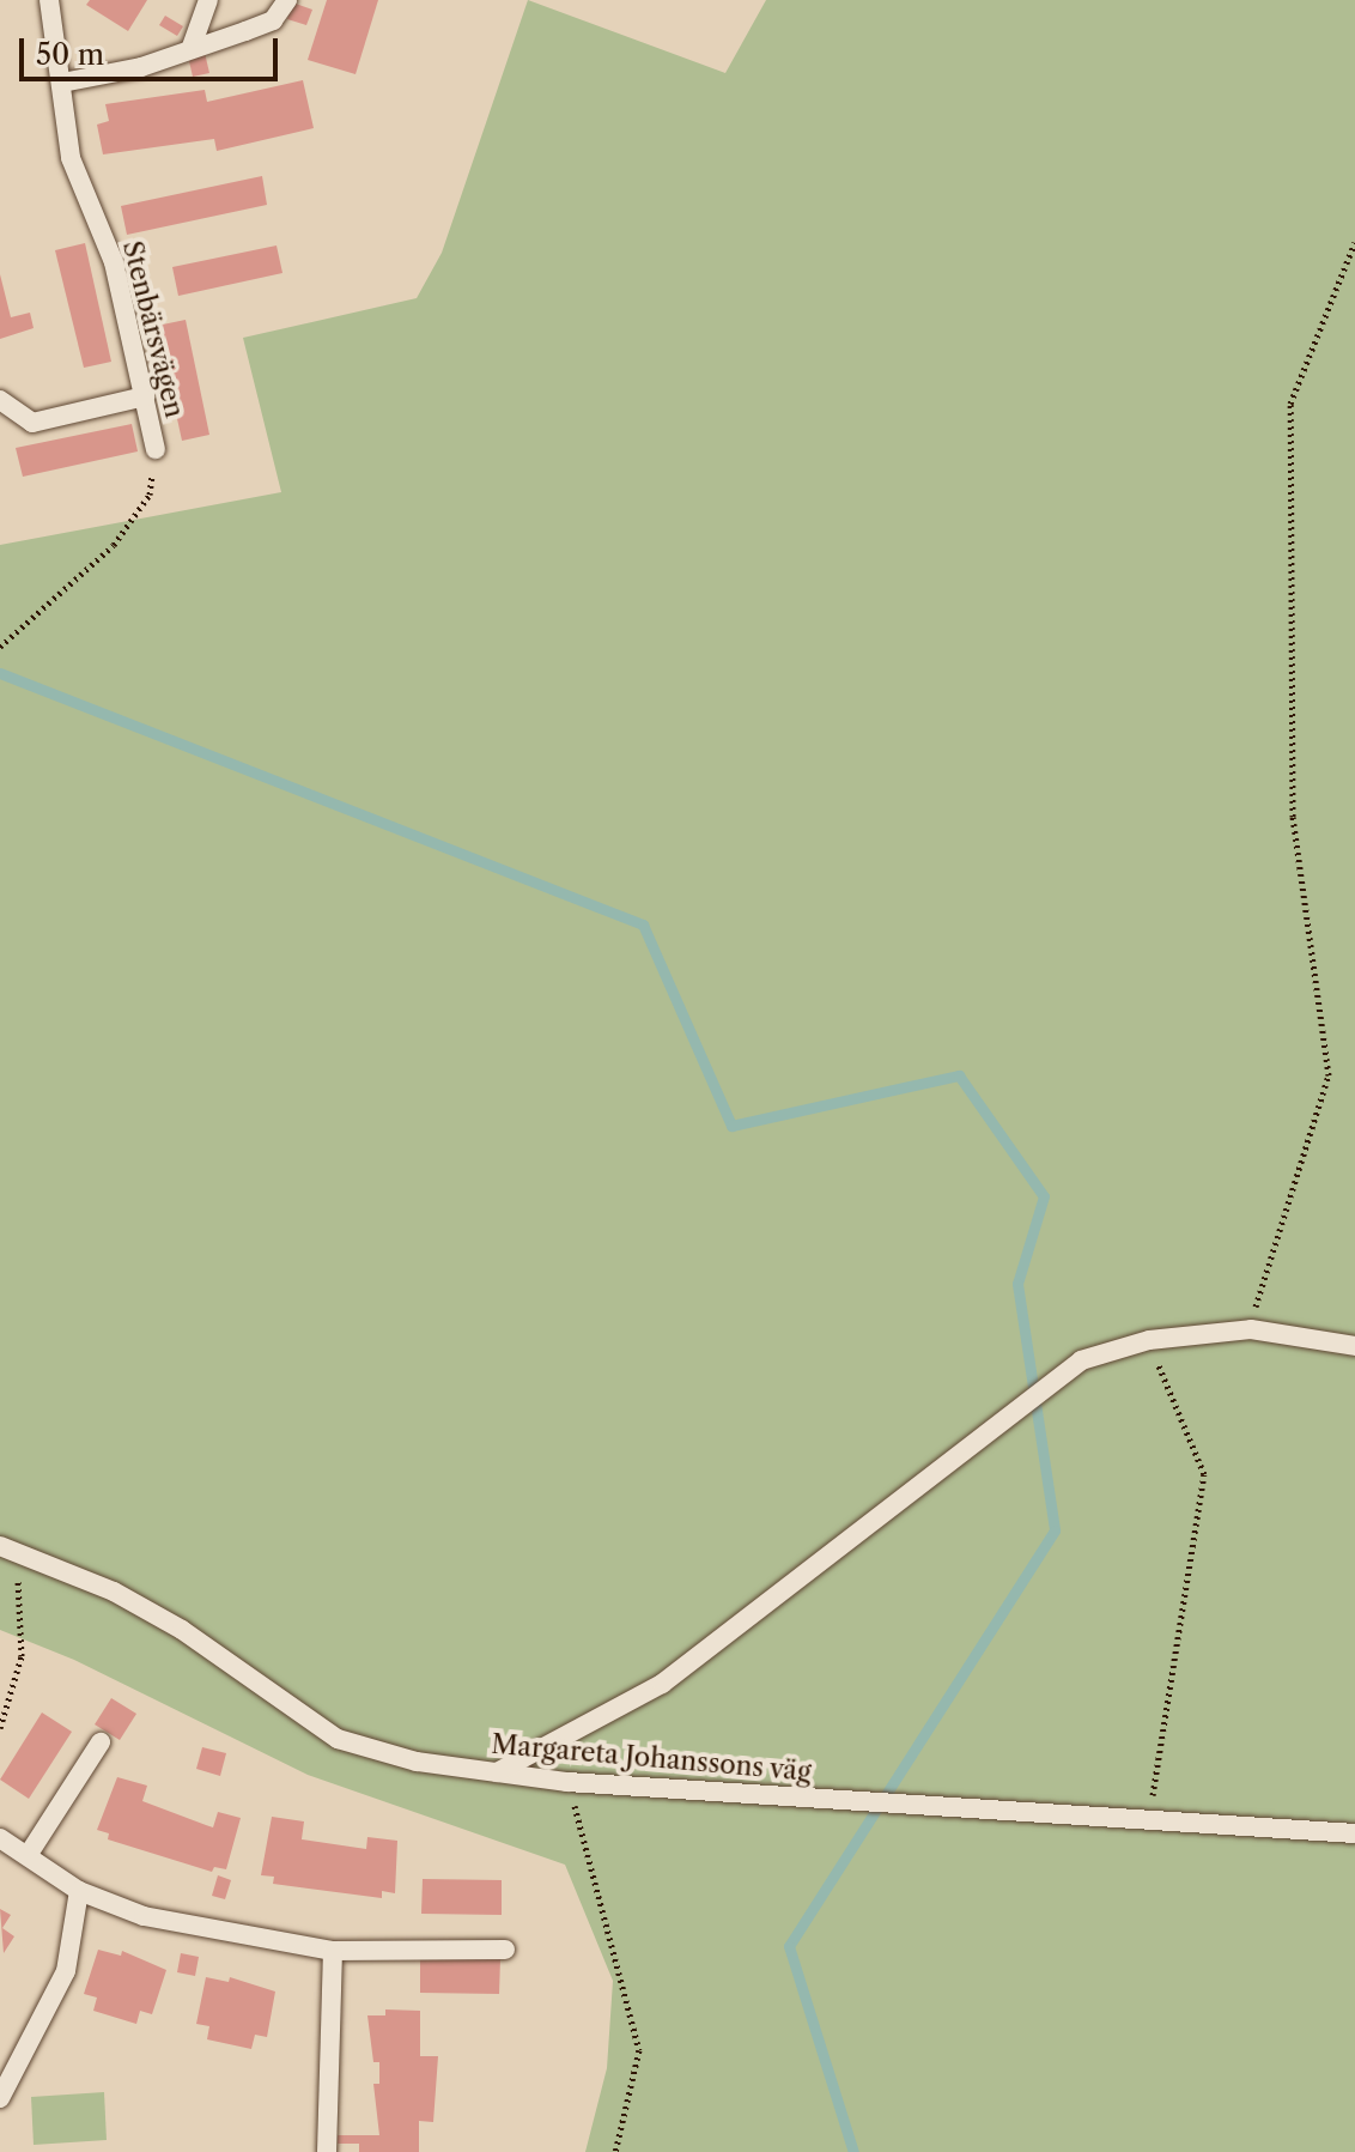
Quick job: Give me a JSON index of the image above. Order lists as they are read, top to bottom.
{
  "streets": {
    "lane": ["Stenbärsvägen", "Margareta Johanssons väg"]
  },
  "scale_bar": "50 m"
}
